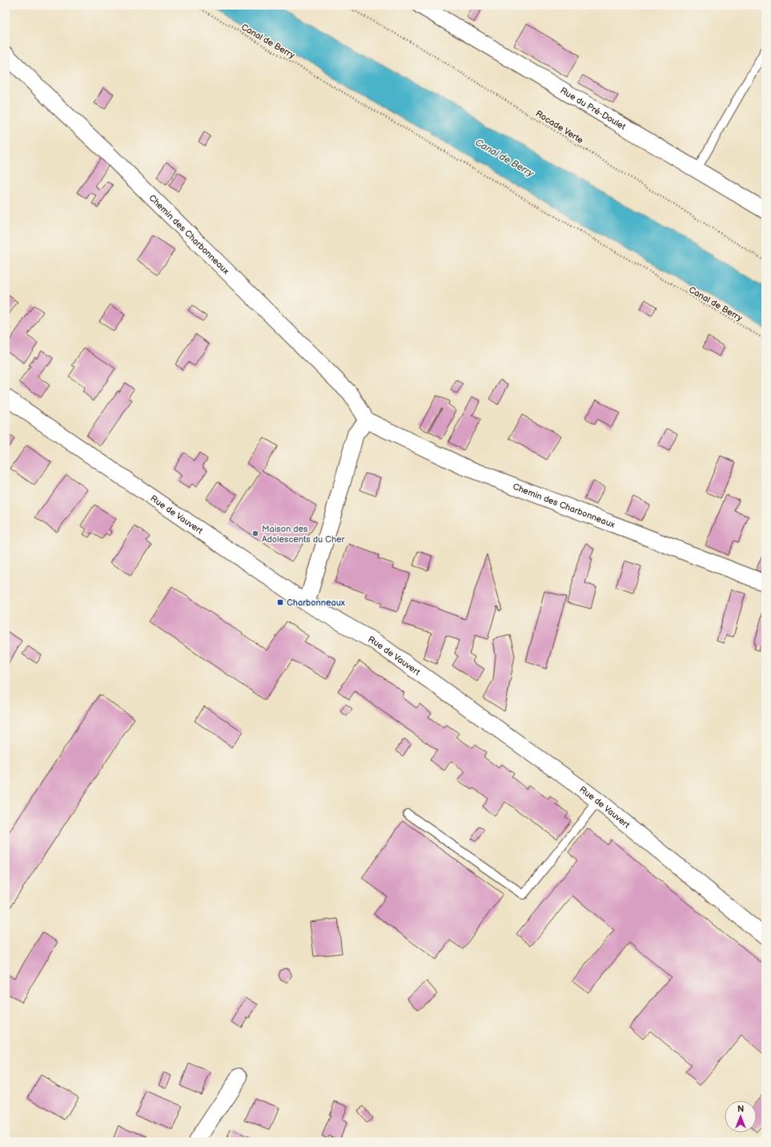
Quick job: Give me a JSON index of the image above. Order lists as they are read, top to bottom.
{
  "streets": {
    "street": ["Rue du Pré-Doulet", "Chemin des Charbonneaux", "Rue de Vauvert"],
    "path": ["Canal de Berry", "Rocade Verte"]
  },
  "water": ["Canal de Berry"],
  "places": {
    "other": ["Maison des Adolescents du Cher"],
    "transit": ["Charbonneaux"]
  },
  "north": "top"
}
